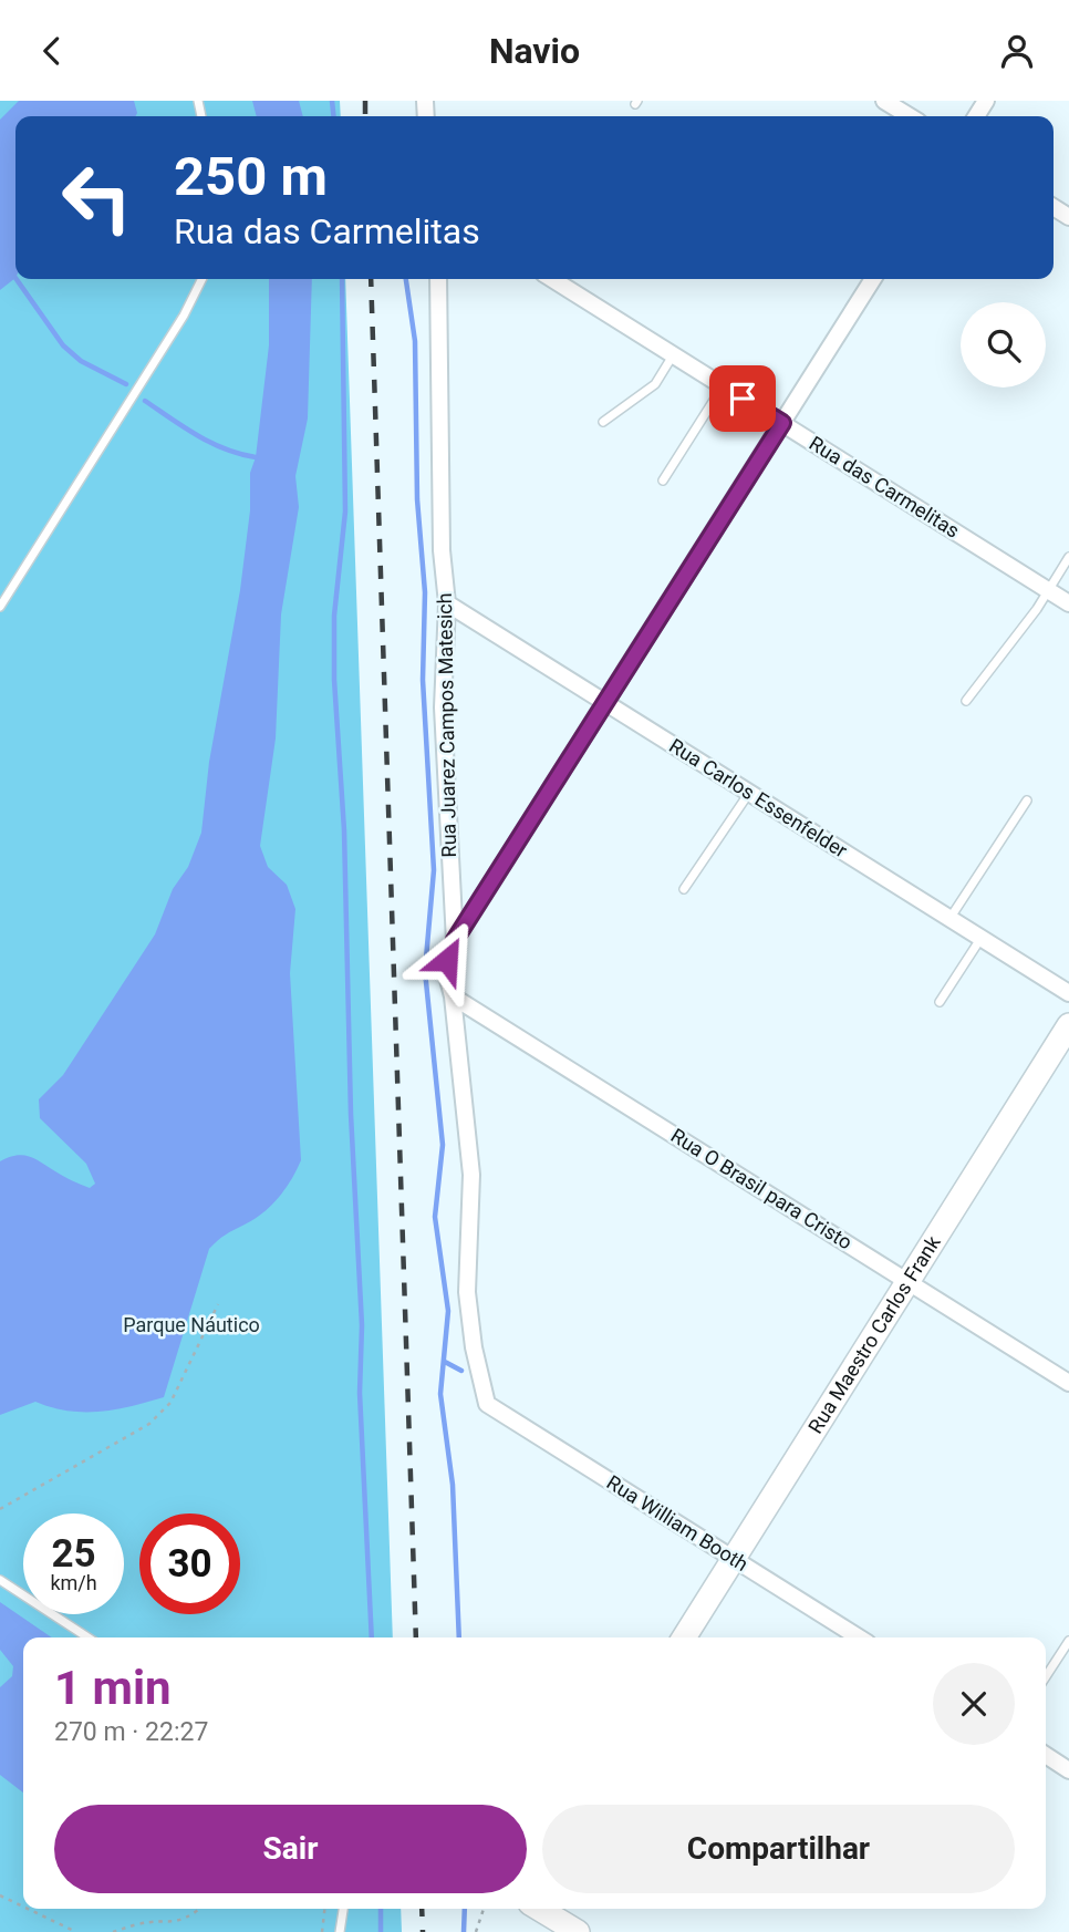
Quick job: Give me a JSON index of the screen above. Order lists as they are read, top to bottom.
{
  "streets": {
    "street": [
      "Rua das Carmelitas",
      "Rua Juarez Campos Matesich",
      "Rua Carlos Essenfelder",
      "Rua O Brasil para Cristo",
      "Rua Maestro Carlos Frank",
      "Rua William Booth"
    ]
  },
  "crossings": [
    ["Rua Juarez Campos Matesich", "Rua Carlos Essenfelder"],
    ["Rua Juarez Campos Matesich", "Rua O Brasil para Cristo"],
    ["Rua Juarez Campos Matesich", "Rua William Booth"],
    ["Rua O Brasil para Cristo", "Rua Maestro Carlos Frank"],
    ["Rua Maestro Carlos Frank", "Rua William Booth"]
  ],
  "parks": ["Parque Náutico"],
  "page": {
    "header": "Navio",
    "turn": ["250 m", "Rua das Carmelitas"],
    "speed": "25 km/h",
    "limit": "30",
    "heading": ["1 min", "270 m · 22:27"],
    "buttons": ["Sair", "Compartilhar"]
  }
}
